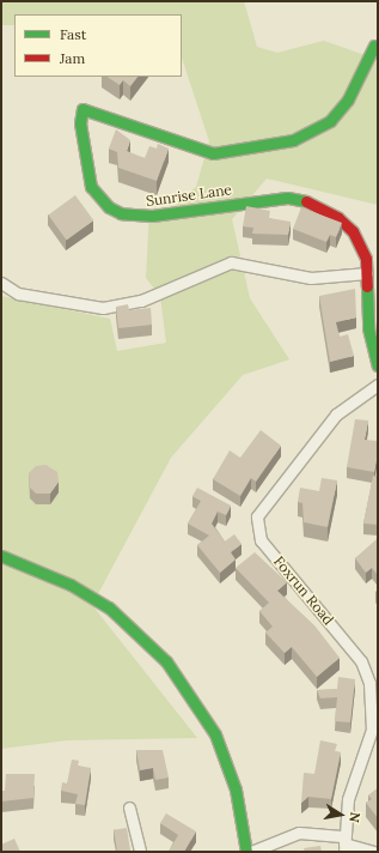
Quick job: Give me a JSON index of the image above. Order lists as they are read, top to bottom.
{
  "streets": {
    "street": ["Sunrise Lane", "Foxrun Road"]
  },
  "legend": ["Fast", "Jam"],
  "north": "right"
}
